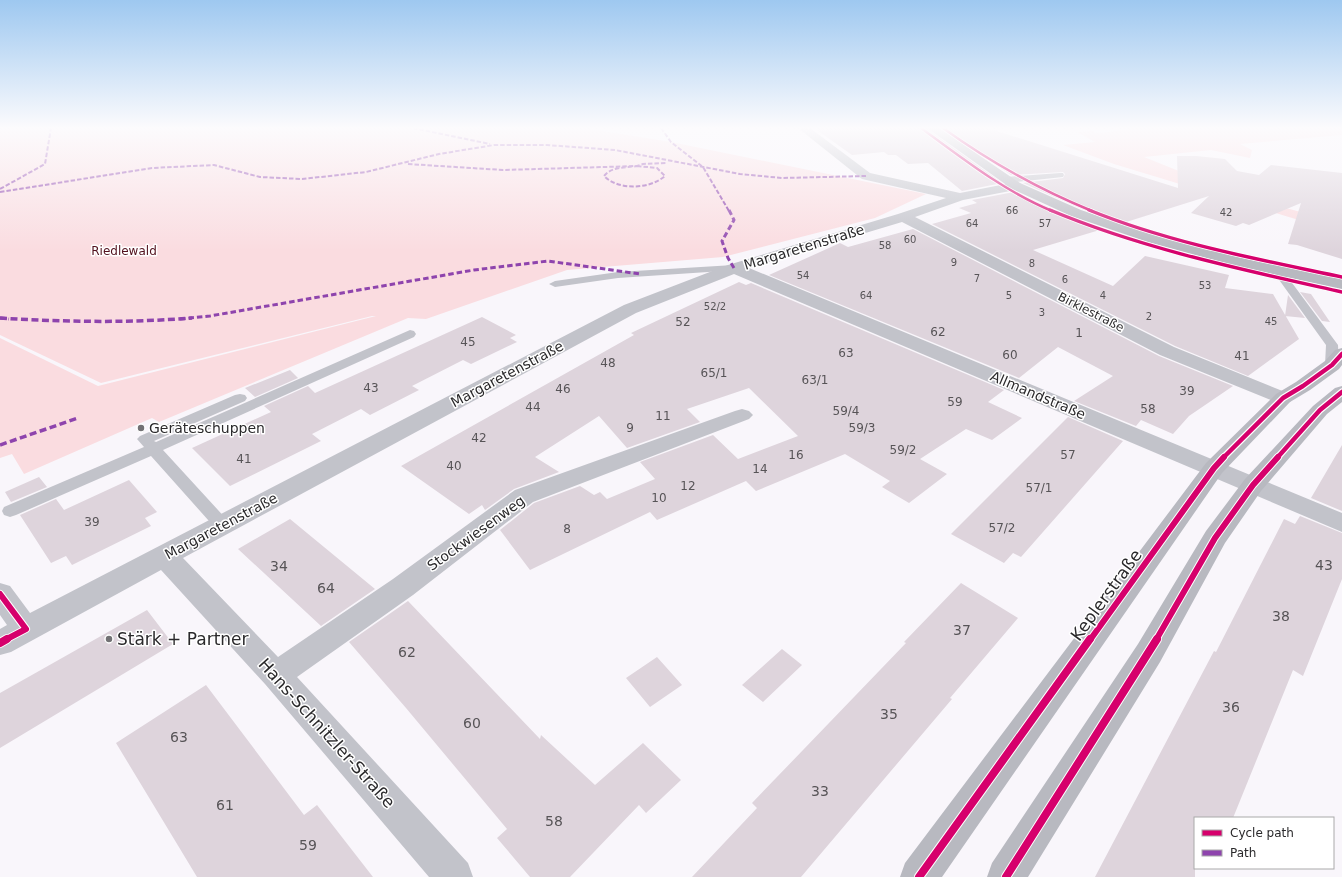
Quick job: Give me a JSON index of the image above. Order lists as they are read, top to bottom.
{
  "streets": {
    "street": [
      "Margaretenstraße",
      "Birklestraße",
      "Allmandstraße",
      "Stockwiesenweg",
      "Keplerstraße",
      "Hans-Schnitzler-Straße"
    ]
  },
  "crossings": [
    ["Margaretenstraße", "Birklestraße"],
    ["Margaretenstraße", "Allmandstraße"],
    ["Margaretenstraße", "Hans-Schnitzler-Straße"],
    ["Birklestraße", "Keplerstraße"],
    ["Allmandstraße", "Keplerstraße"],
    ["Stockwiesenweg", "Hans-Schnitzler-Straße"]
  ],
  "parks": ["Riedlewald"],
  "places": ["Geräteschuppen", "Stärk + Partner"],
  "house_numbers": [
    "66",
    "42",
    "64",
    "57",
    "60",
    "58",
    "9",
    "8",
    "54",
    "7",
    "6",
    "53",
    "64",
    "5",
    "4",
    "52/2",
    "3",
    "2",
    "45",
    "52",
    "62",
    "1",
    "45",
    "63",
    "60",
    "41",
    "48",
    "65/1",
    "63/1",
    "43",
    "46",
    "39",
    "59",
    "44",
    "58",
    "59/4",
    "11",
    "9",
    "59/3",
    "42",
    "59/2",
    "16",
    "57",
    "41",
    "40",
    "14",
    "12",
    "57/1",
    "10",
    "39",
    "57/2",
    "8",
    "43",
    "34",
    "64",
    "38",
    "37",
    "62",
    "36",
    "35",
    "60",
    "63",
    "33",
    "61",
    "58",
    "59"
  ],
  "legend": ["Cycle path", "Path"]
}
